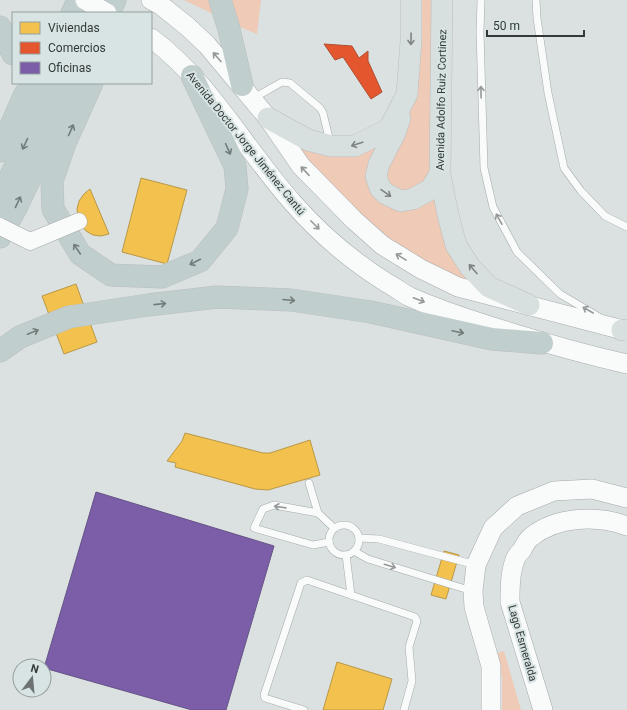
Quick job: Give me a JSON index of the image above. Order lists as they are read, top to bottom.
{
  "streets": {
    "main road": ["Avenida Adolfo Ruiz Cortinez", "Avenida Doctor Jorge Jiménez Cantú", "Lago Esmeralda"]
  },
  "legend": ["Viviendas", "Comercios", "Oficinas"],
  "scale_bar": "50 m",
  "north": "top"
}
